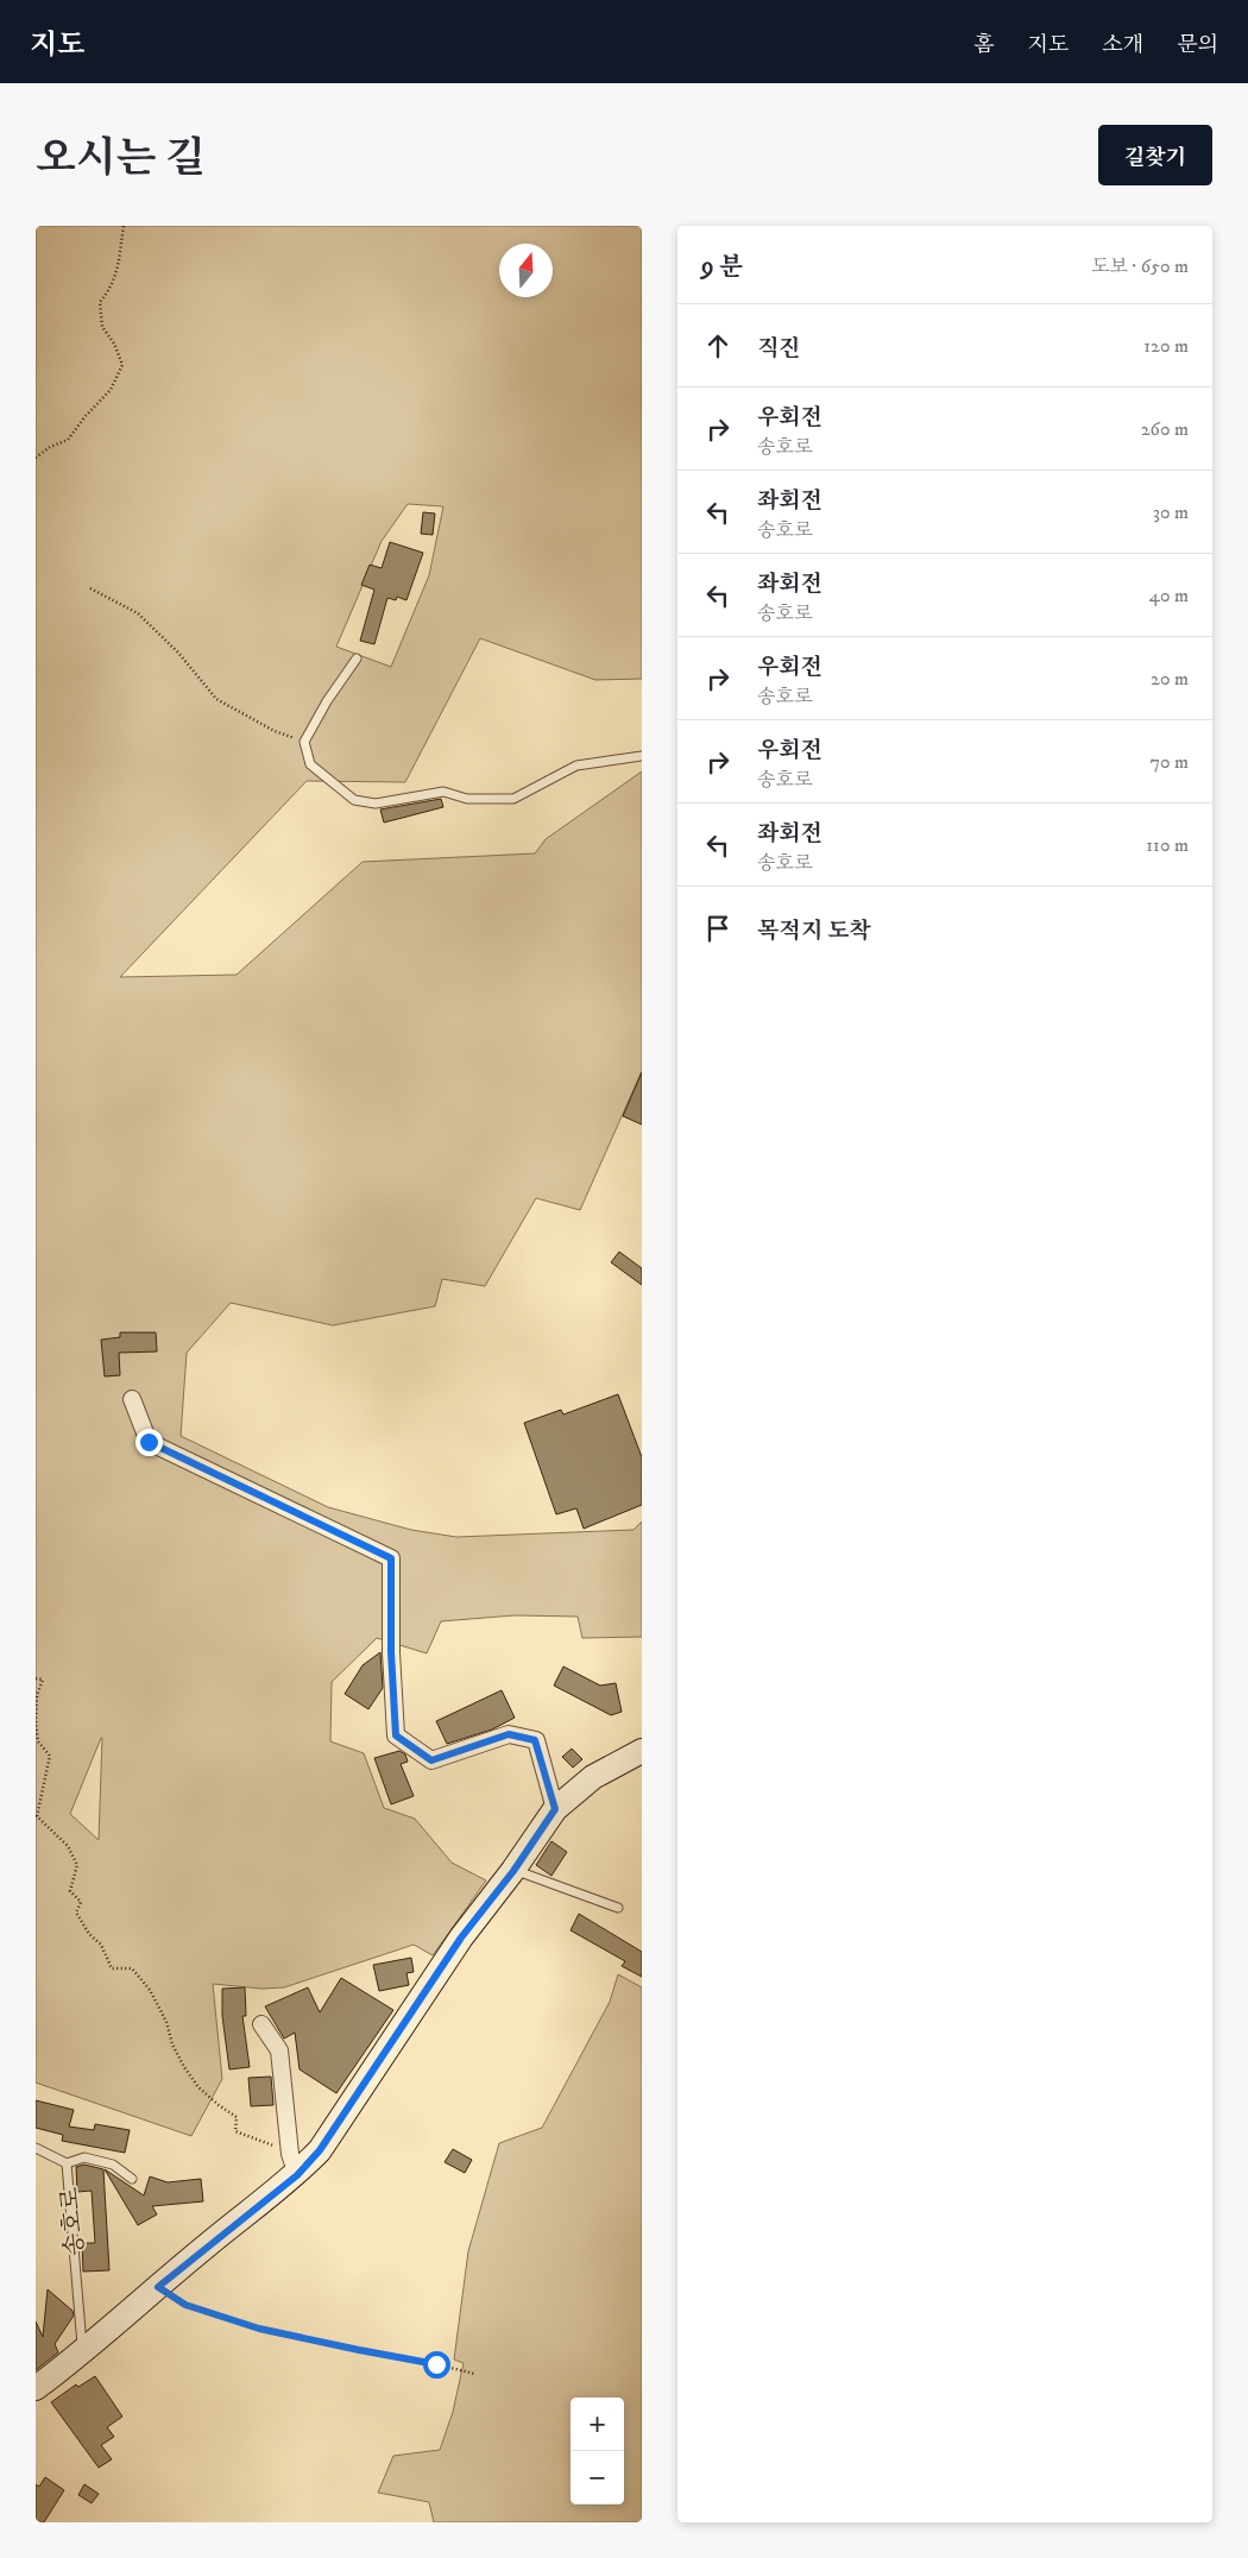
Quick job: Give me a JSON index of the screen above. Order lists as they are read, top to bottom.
{
  "streets": {
    "lane": ["송호로"]
  },
  "north": "top",
  "page": {
    "header": "지도",
    "nav": [
      "홈",
      "지도",
      "소개",
      "문의"
    ],
    "title": "오시는 길",
    "buttons": "길찾기",
    "heading": ["9 분", "도보 · 650 m"],
    "list": [
      ["직진", "120 m"],
      ["우회전", "송호로", "260 m"],
      ["좌회전", "송호로", "30 m"],
      ["좌회전", "송호로", "40 m"],
      ["우회전", "송호로", "20 m"],
      ["우회전", "송호로", "70 m"],
      ["좌회전", "송호로", "110 m"],
      "목적지 도착"
    ],
    "map_buttons": ["+", "−"]
  }
}
